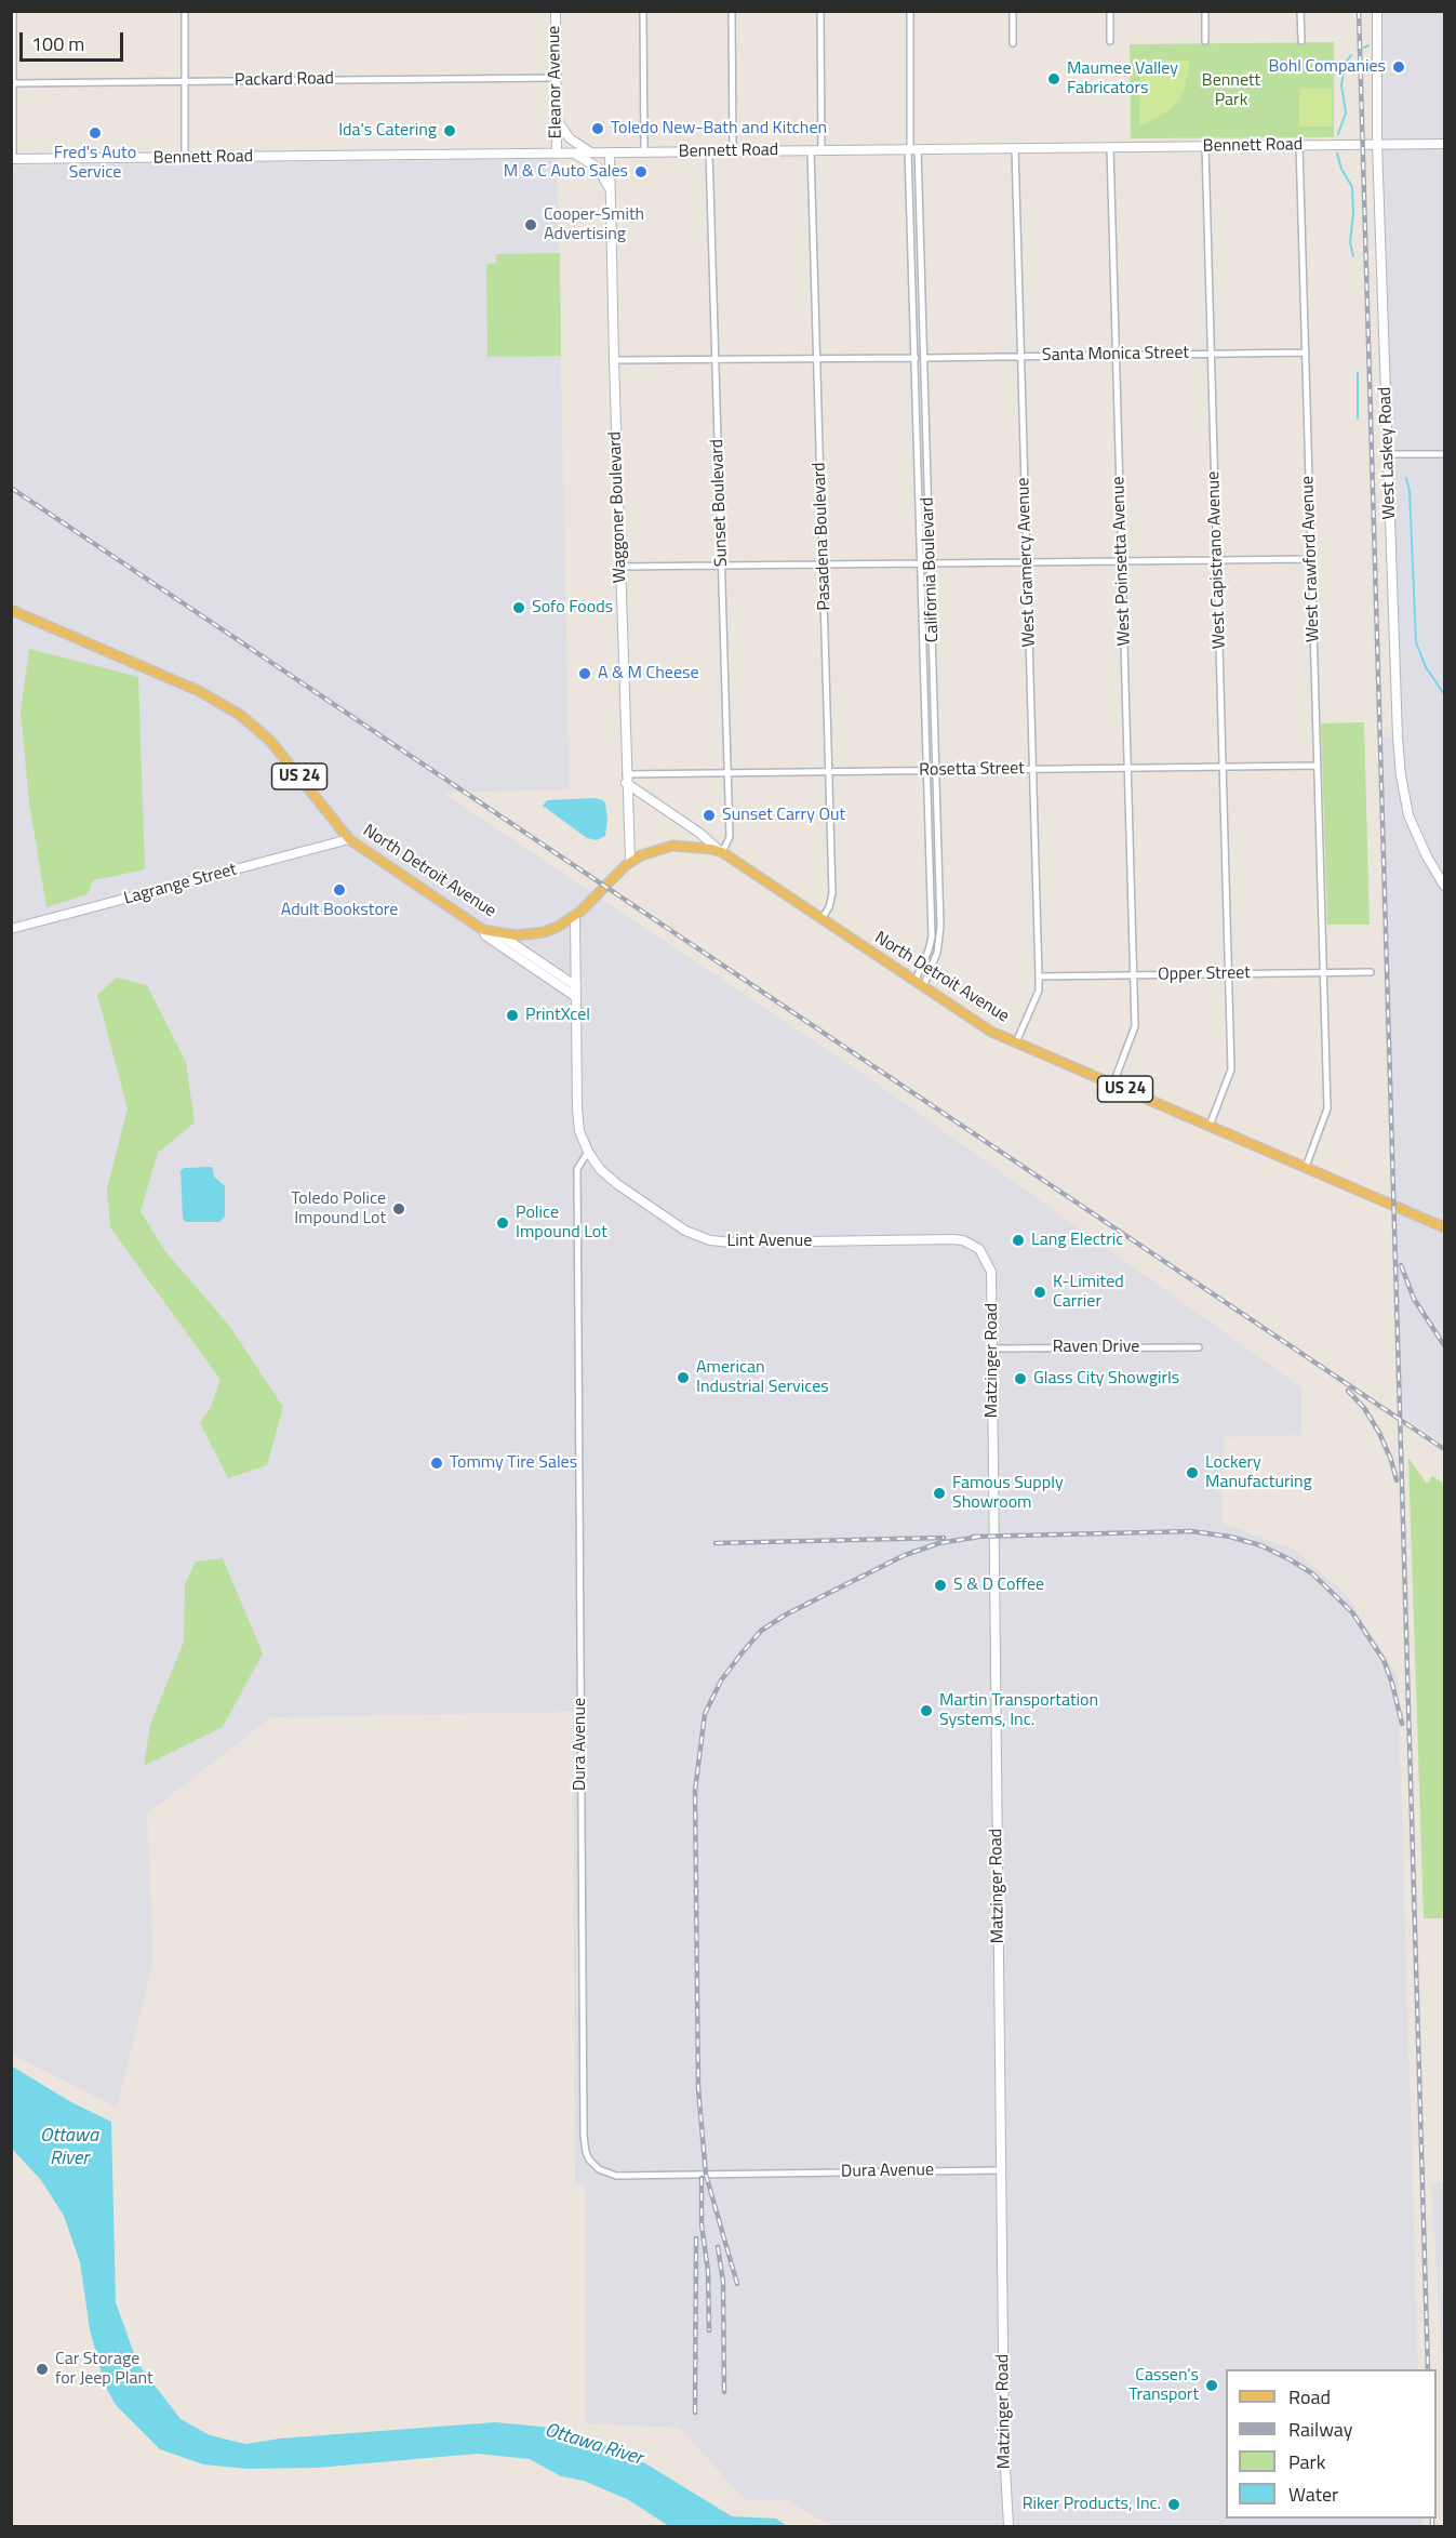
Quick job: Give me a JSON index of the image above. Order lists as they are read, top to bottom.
{
  "streets": {
    "main road": ["US 24", "North Detroit Avenue"],
    "street": [
      "Packard Road",
      "Eleanor Avenue",
      "Bennett Road",
      "Santa Monica Street",
      "West Laskey Road",
      "Sunset Boulevard",
      "Waggoner Boulevard",
      "Pasadena Boulevard",
      "West Crawford Avenue",
      "West Capistrano Avenue",
      "West Poinsetta Avenue",
      "West Gramercy Avenue",
      "California Boulevard",
      "Rosetta Street",
      "Lagrange Street",
      "Opper Street",
      "Lint Avenue",
      "Raven Drive",
      "Matzinger Road",
      "Dura Avenue"
    ]
  },
  "crossings": [
    ["Packard Road", "Eleanor Avenue"],
    ["Eleanor Avenue", "Bennett Road"],
    ["Bennett Road", "West Laskey Road"],
    ["Bennett Road", "Sunset Boulevard"],
    ["Bennett Road", "Waggoner Boulevard"],
    ["Bennett Road", "Pasadena Boulevard"],
    ["Bennett Road", "West Crawford Avenue"],
    ["Bennett Road", "West Capistrano Avenue"],
    ["Bennett Road", "West Poinsetta Avenue"],
    ["Bennett Road", "West Gramercy Avenue"],
    ["Bennett Road", "California Boulevard"],
    ["Santa Monica Street", "Sunset Boulevard"],
    ["Santa Monica Street", "Waggoner Boulevard"],
    ["Santa Monica Street", "Pasadena Boulevard"],
    ["Santa Monica Street", "West Crawford Avenue"],
    ["Santa Monica Street", "West Capistrano Avenue"],
    ["Santa Monica Street", "West Poinsetta Avenue"],
    ["Santa Monica Street", "West Gramercy Avenue"],
    ["Santa Monica Street", "California Boulevard"],
    ["Sunset Boulevard", "Rosetta Street"],
    ["Sunset Boulevard", "North Detroit Avenue"],
    ["Waggoner Boulevard", "Rosetta Street"],
    ["Waggoner Boulevard", "North Detroit Avenue"],
    ["Pasadena Boulevard", "Rosetta Street"],
    ["Pasadena Boulevard", "North Detroit Avenue"],
    ["West Crawford Avenue", "Rosetta Street"],
    ["West Crawford Avenue", "North Detroit Avenue"],
    ["West Crawford Avenue", "Opper Street"],
    ["West Capistrano Avenue", "Rosetta Street"],
    ["West Capistrano Avenue", "North Detroit Avenue"],
    ["West Capistrano Avenue", "Opper Street"],
    ["West Poinsetta Avenue", "Rosetta Street"],
    ["West Poinsetta Avenue", "North Detroit Avenue"],
    ["West Poinsetta Avenue", "Opper Street"],
    ["West Gramercy Avenue", "Rosetta Street"],
    ["West Gramercy Avenue", "North Detroit Avenue"],
    ["West Gramercy Avenue", "Opper Street"],
    ["California Boulevard", "Rosetta Street"],
    ["California Boulevard", "North Detroit Avenue"],
    ["Rosetta Street", "North Detroit Avenue"],
    ["North Detroit Avenue", "Lagrange Street"],
    ["Lint Avenue", "Matzinger Road"],
    ["Lint Avenue", "Dura Avenue"],
    ["Raven Drive", "Matzinger Road"],
    ["Matzinger Road", "Dura Avenue"]
  ],
  "water": ["Ottawa River"],
  "parks": ["Bennett Park"],
  "places": [
    "Bohl Companies",
    "Maumee Valley Fabricators",
    "Toledo New-Bath and Kitchen",
    "Ida's Catering",
    "Fred's Auto Service",
    "M & C Auto Sales",
    "Cooper-Smith Advertising",
    "Sofo Foods",
    "A & M Cheese",
    "Sunset Carry Out",
    "Adult Bookstore",
    "PrintXcel",
    "Toledo Police Impound Lot",
    "Police Impound Lot",
    "Lang Electric",
    "K-Limited Carrier",
    "American Industrial Services",
    "Glass City Showgirls",
    "Tommy Tire Sales",
    "Lockery Manufacturing",
    "Famous Supply Showroom",
    "S & D Coffee",
    "Martin Transportation Systems, Inc.",
    "Car Storage for Jeep Plant",
    "Cassen's Transport",
    "Riker Products, Inc."
  ],
  "legend": [
    "Road",
    "Railway",
    "Park",
    "Water"
  ],
  "scale_bar": "100 m"
}
